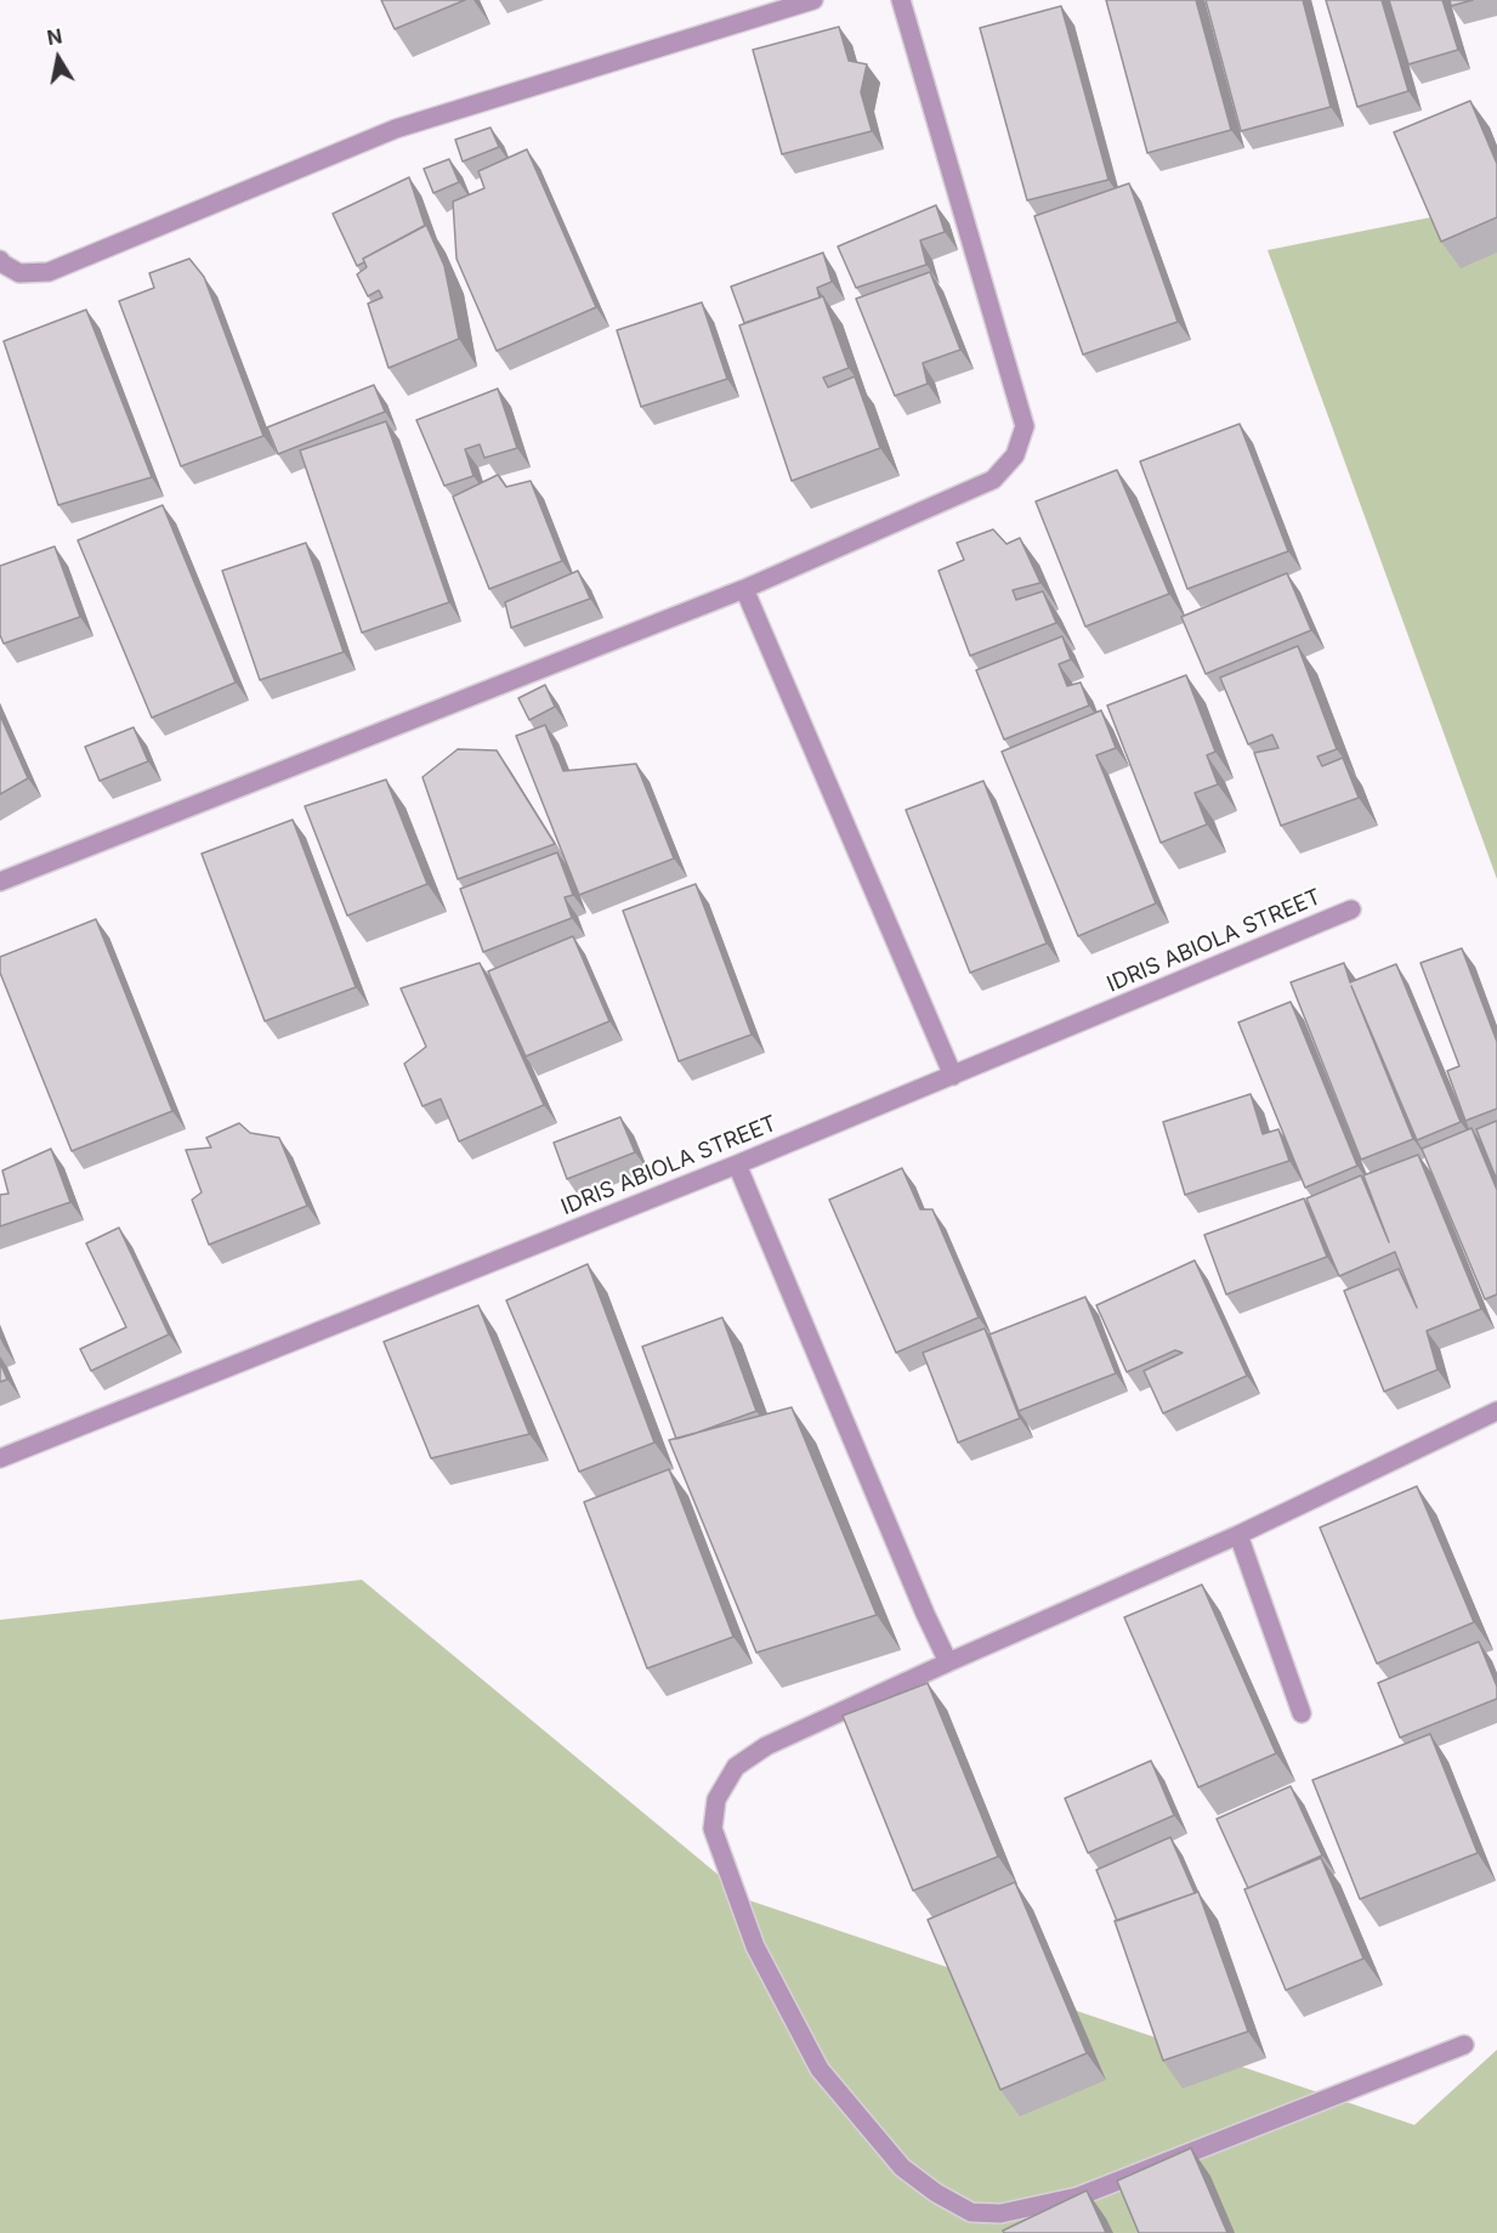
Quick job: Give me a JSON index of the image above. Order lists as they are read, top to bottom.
{
  "streets": {
    "street": ["IDRIS ABIOLA STREET"]
  },
  "north": "top"
}
